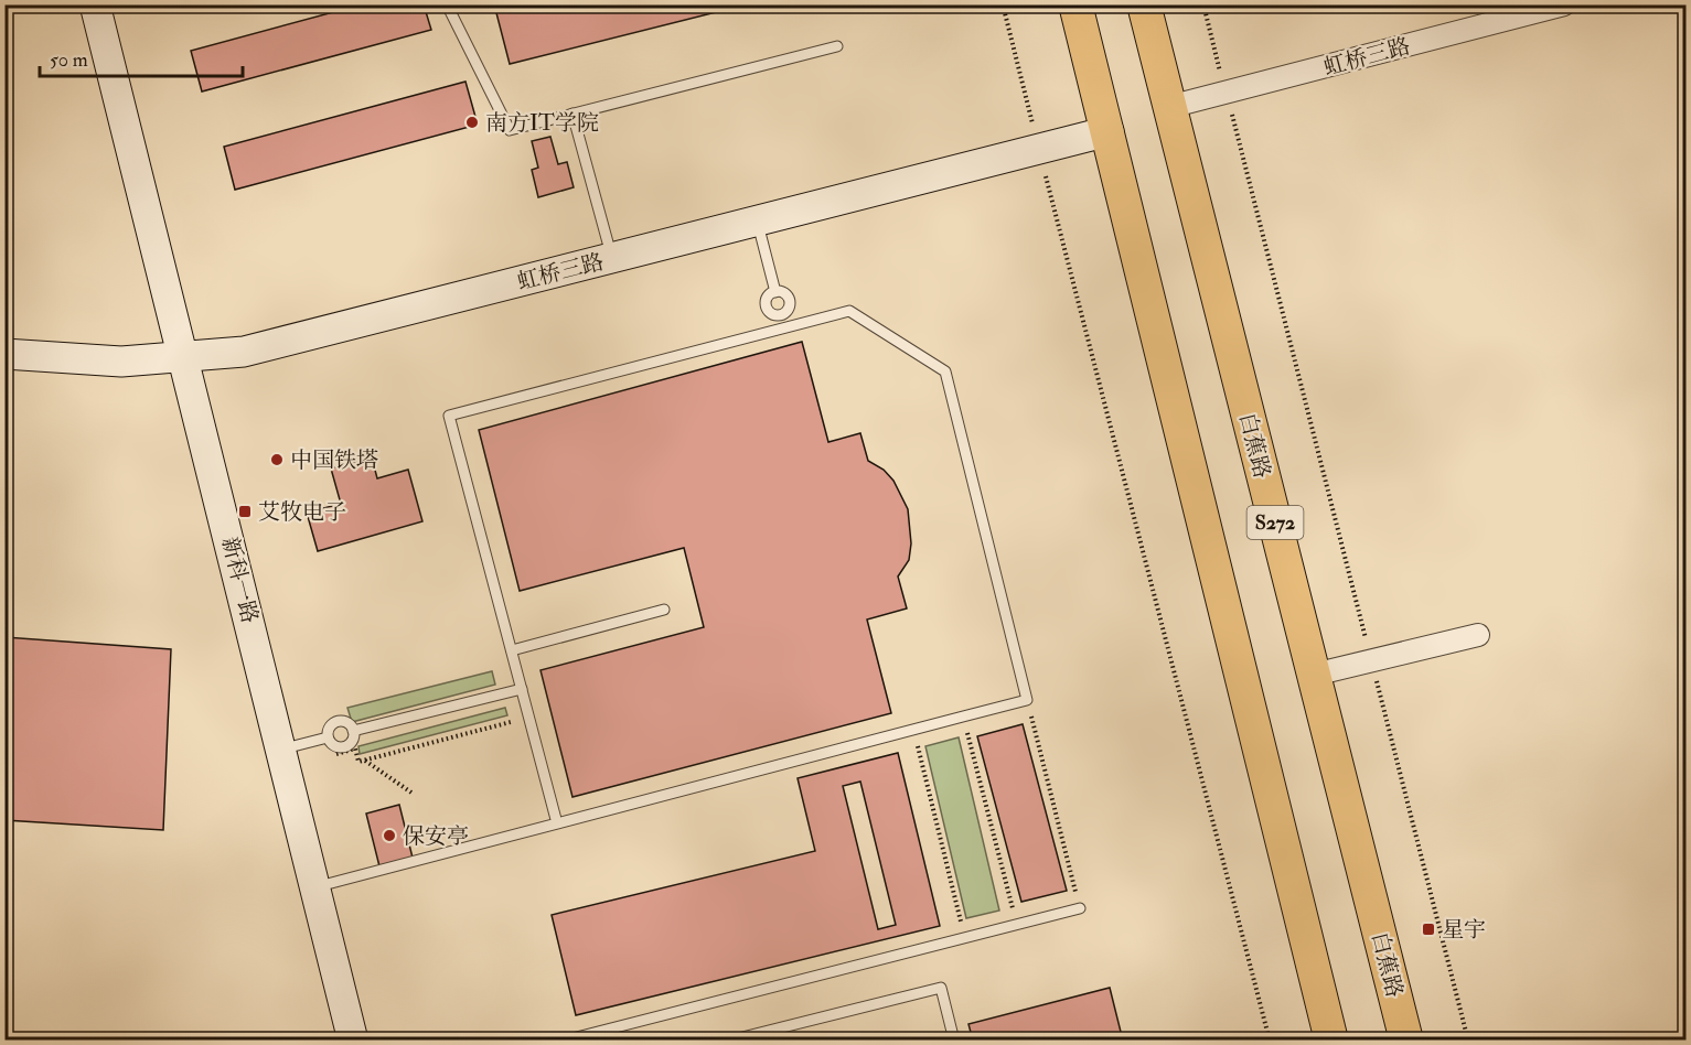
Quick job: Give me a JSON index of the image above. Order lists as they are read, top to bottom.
{
  "streets": {
    "main road": ["白蕉路", "S272"],
    "street": ["虹桥三路", "新科一路"]
  },
  "crossings": [
    ["虹桥三路", "白蕉路"],
    ["虹桥三路", "新科一路"]
  ],
  "places": {
    "other": ["南方IT学院", "中国铁塔", "保安亭"],
    "transit": ["艾牧电子", "星宇"]
  },
  "scale_bar": "50 m"
}
